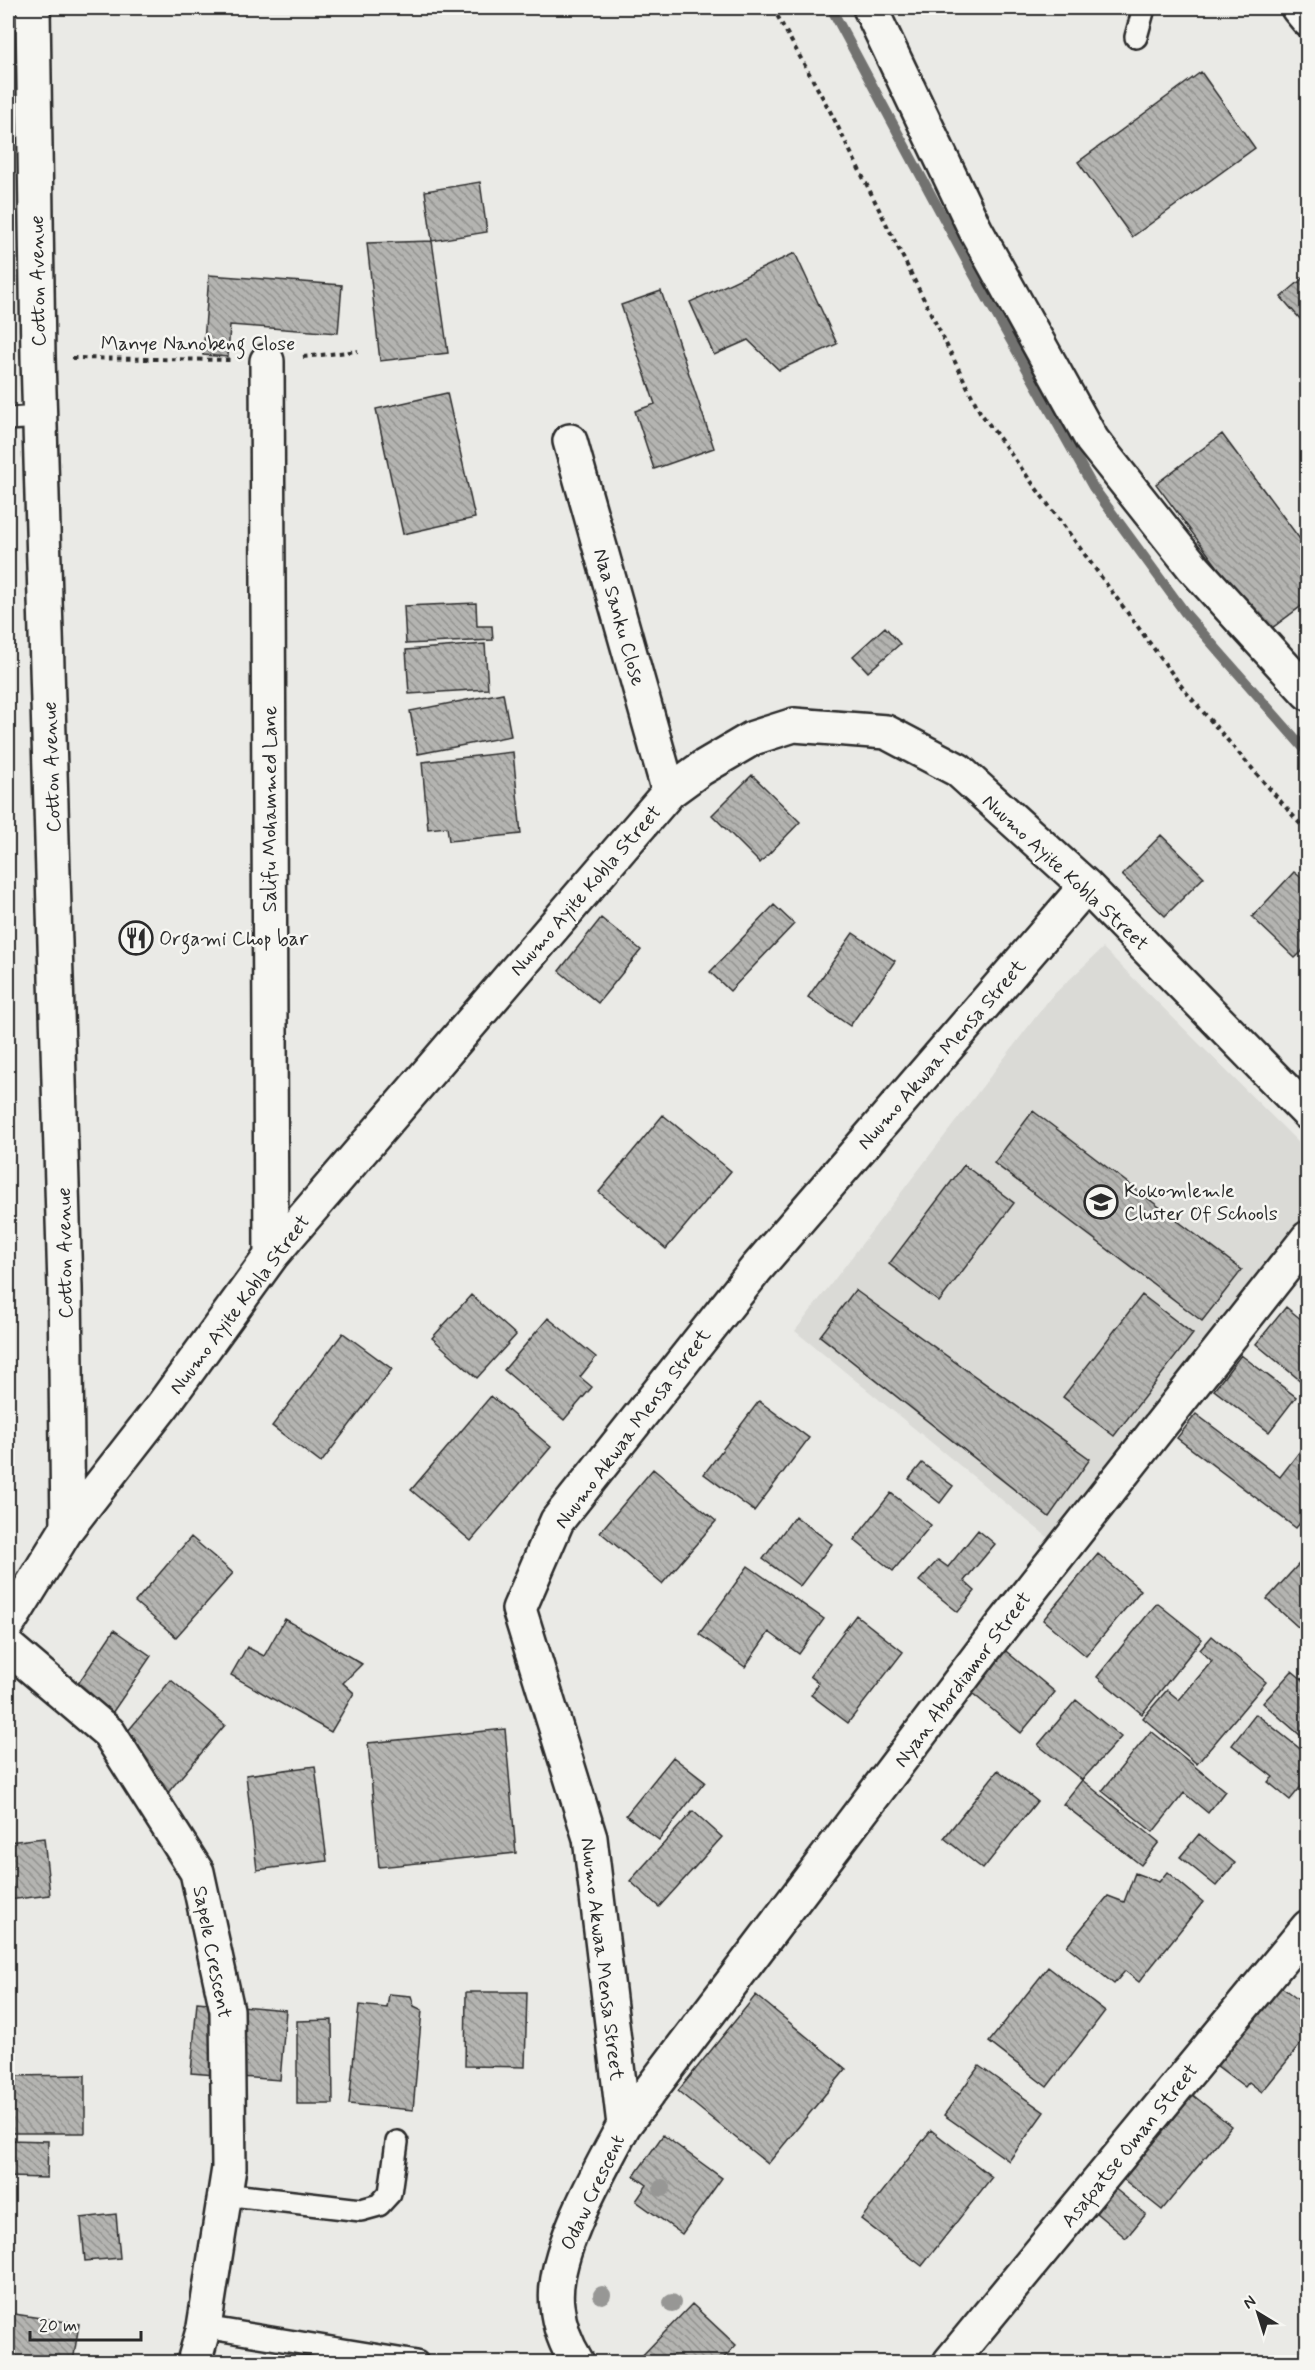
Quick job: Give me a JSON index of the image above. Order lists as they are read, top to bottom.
{
  "streets": {
    "street": [
      "Cotton Avenue",
      "Naa Sanku Close",
      "Salifu Mohammed Lane",
      "Nuumo Ayite Kobla Street",
      "Nuumo Akwaa Mensa Street",
      "Nyan Abordiamor Street",
      "Sapele Crescent",
      "Asafoatse Oman Street",
      "Odaw Crescent"
    ],
    "path": ["Manye Nanobeng Close"]
  },
  "crossings": [
    ["Cotton Avenue", "Manye Nanobeng Close"],
    ["Cotton Avenue", "Nuumo Ayite Kobla Street"],
    ["Manye Nanobeng Close", "Salifu Mohammed Lane"],
    ["Naa Sanku Close", "Nuumo Ayite Kobla Street"],
    ["Salifu Mohammed Lane", "Nuumo Ayite Kobla Street"],
    ["Nuumo Ayite Kobla Street", "Nuumo Akwaa Mensa Street"],
    ["Nuumo Akwaa Mensa Street", "Nyan Abordiamor Street"],
    ["Nuumo Akwaa Mensa Street", "Odaw Crescent"],
    ["Nyan Abordiamor Street", "Odaw Crescent"]
  ],
  "places": {
    "restaurant": ["Orgami Chop bar"],
    "school or university": ["Kokomlemle Cluster Of Schools"]
  },
  "scale_bar": "20 m",
  "north": "top left"
}
